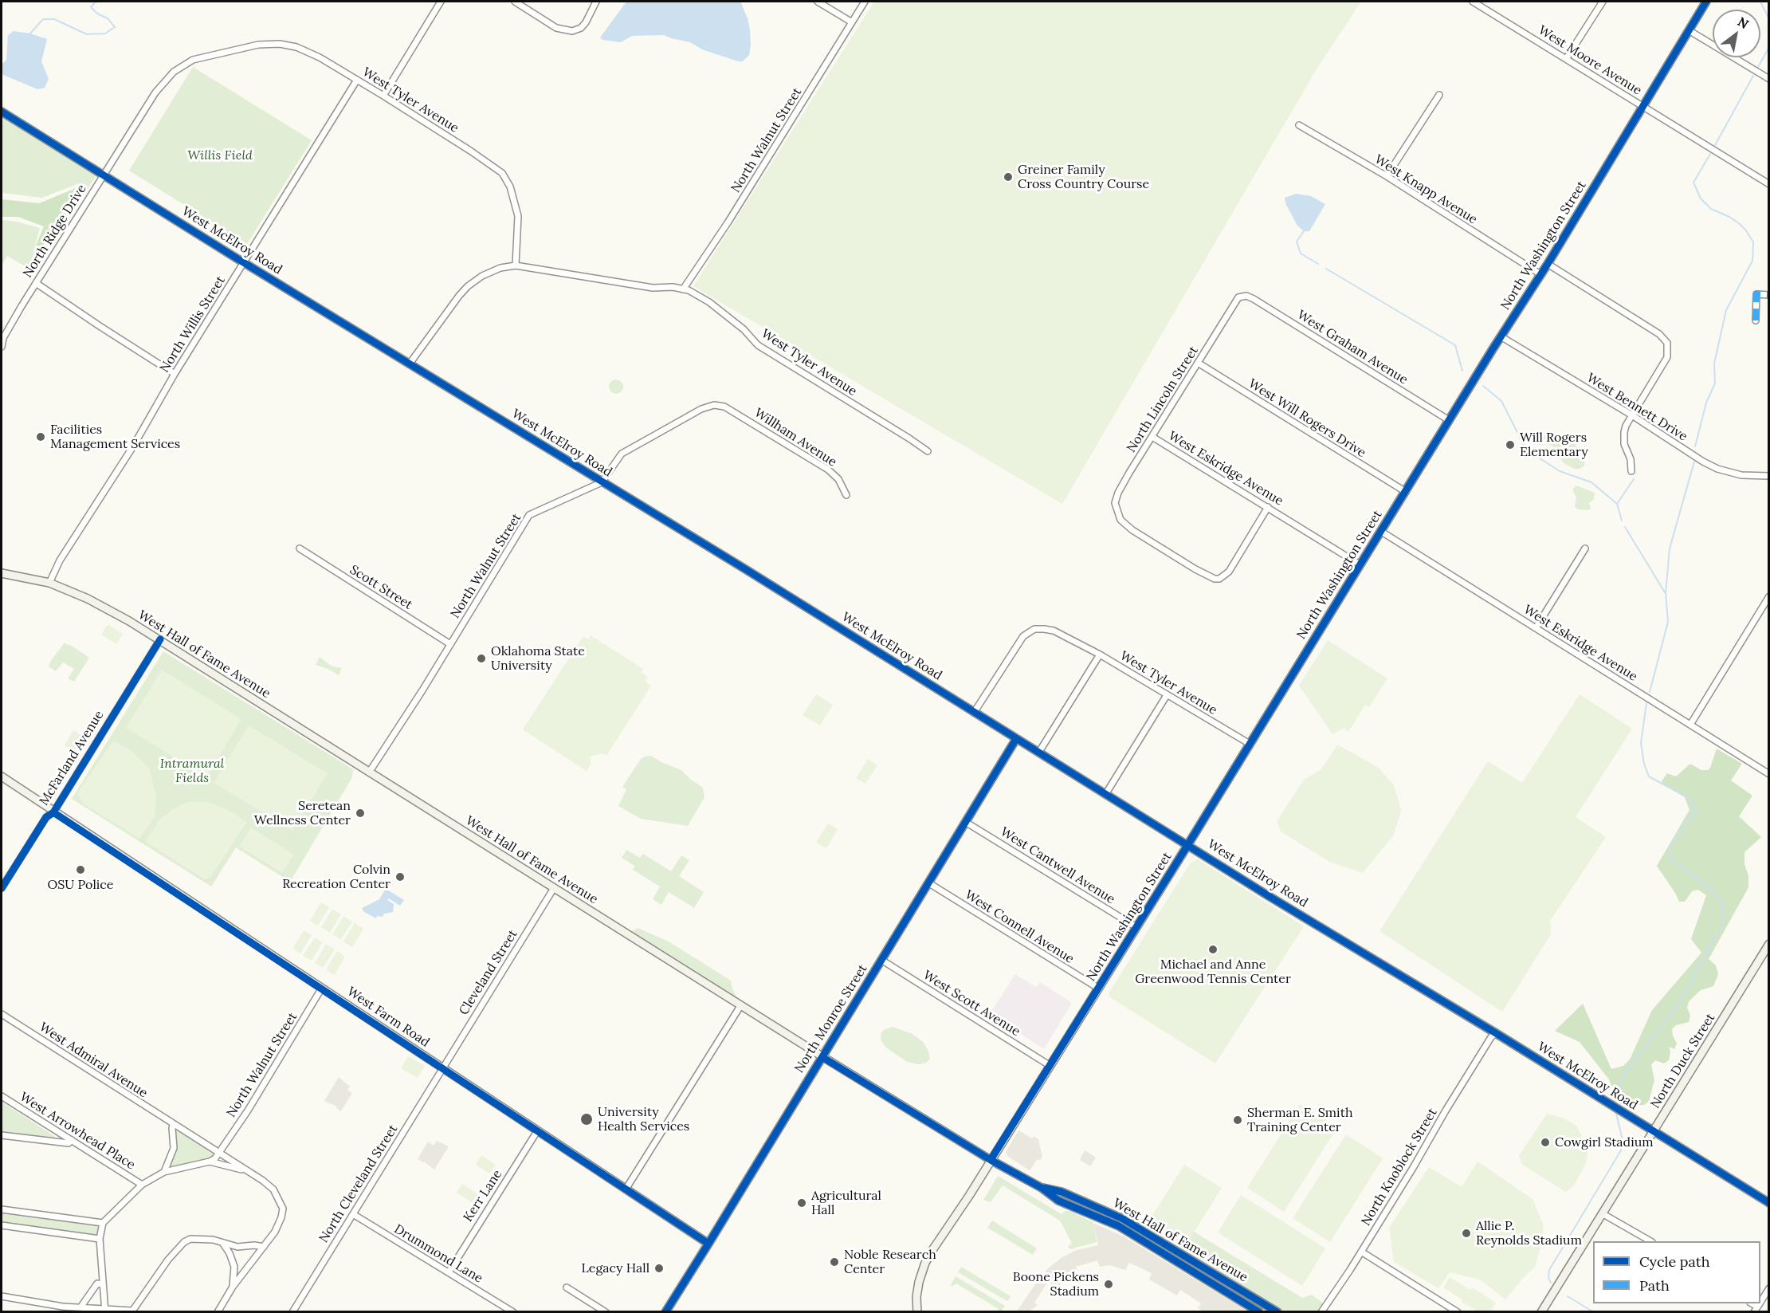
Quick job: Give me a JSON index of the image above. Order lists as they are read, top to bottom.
{
  "streets": {
    "street": [
      "West Moore Avenue",
      "West Tyler Avenue",
      "North Walnut Street",
      "West Knapp Avenue",
      "North Ridge Drive",
      "West McElroy Road",
      "North Washington Street",
      "North Willis Street",
      "West Graham Avenue",
      "North Lincoln Street",
      "West Bennett Drive",
      "West Will Rogers Drive",
      "Willham Avenue",
      "West Eskridge Avenue",
      "Scott Street",
      "West Hall of Fame Avenue",
      "McFarland Avenue",
      "West Cantwell Avenue",
      "West Connell Avenue",
      "Cleveland Street",
      "West Scott Avenue",
      "West Farm Road",
      "North Monroe Street",
      "West Admiral Avenue",
      "North Duck Street",
      "West Arrowhead Place",
      "North Knoblock Street",
      "North Cleveland Street",
      "Kerr Lane",
      "Drummond Lane"
    ]
  },
  "crossings": [
    ["West Moore Avenue", "North Washington Street"],
    ["West Tyler Avenue", "North Walnut Street"],
    ["West Tyler Avenue", "North Ridge Drive"],
    ["West Tyler Avenue", "West McElroy Road"],
    ["West Tyler Avenue", "North Washington Street"],
    ["West Tyler Avenue", "North Willis Street"],
    ["North Walnut Street", "West McElroy Road"],
    ["North Walnut Street", "Willham Avenue"],
    ["North Walnut Street", "Scott Street"],
    ["North Walnut Street", "West Hall of Fame Avenue"],
    ["North Walnut Street", "West Farm Road"],
    ["North Walnut Street", "West Admiral Avenue"],
    ["West Knapp Avenue", "North Washington Street"],
    ["North Ridge Drive", "West McElroy Road"],
    ["West McElroy Road", "North Washington Street"],
    ["West McElroy Road", "North Willis Street"],
    ["West McElroy Road", "Willham Avenue"],
    ["West McElroy Road", "North Monroe Street"],
    ["West McElroy Road", "North Duck Street"],
    ["West McElroy Road", "North Knoblock Street"],
    ["North Washington Street", "West Graham Avenue"],
    ["North Washington Street", "West Bennett Drive"],
    ["North Washington Street", "West Will Rogers Drive"],
    ["North Washington Street", "West Eskridge Avenue"],
    ["North Washington Street", "West Hall of Fame Avenue"],
    ["North Washington Street", "West Cantwell Avenue"],
    ["North Washington Street", "West Connell Avenue"],
    ["North Washington Street", "West Scott Avenue"],
    ["North Willis Street", "West Hall of Fame Avenue"],
    ["West Graham Avenue", "North Lincoln Street"],
    ["North Lincoln Street", "West Will Rogers Drive"],
    ["North Lincoln Street", "West Eskridge Avenue"],
    ["West Hall of Fame Avenue", "McFarland Avenue"],
    ["West Hall of Fame Avenue", "Cleveland Street"],
    ["West Hall of Fame Avenue", "North Monroe Street"],
    ["McFarland Avenue", "West Farm Road"],
    ["West Cantwell Avenue", "North Monroe Street"],
    ["West Connell Avenue", "North Monroe Street"],
    ["Cleveland Street", "West Farm Road"],
    ["Cleveland Street", "North Cleveland Street"],
    ["West Scott Avenue", "North Monroe Street"],
    ["West Farm Road", "North Monroe Street"],
    ["West Farm Road", "North Cleveland Street"],
    ["West Farm Road", "Kerr Lane"],
    ["North Cleveland Street", "Drummond Lane"],
    ["Kerr Lane", "Drummond Lane"]
  ],
  "parks": ["Willis Field", "Intramural Fields"],
  "places": [
    "Greiner Family Cross Country Course",
    "Facilities Management Services",
    "Will Rogers Elementary",
    "Oklahoma State University",
    "Seretean Wellness Center",
    "OSU Police",
    "Colvin Recreation Center",
    "Michael and Anne Greenwood Tennis Center",
    "University Health Services",
    "Sherman E. Smith Training Center",
    "Cowgirl Stadium",
    "Agricultural Hall",
    "Allie P. Reynolds Stadium",
    "Noble Research Center",
    "Legacy Hall",
    "Boone Pickens Stadium"
  ],
  "legend": ["Cycle path", "Path"],
  "north": "top right"
}
